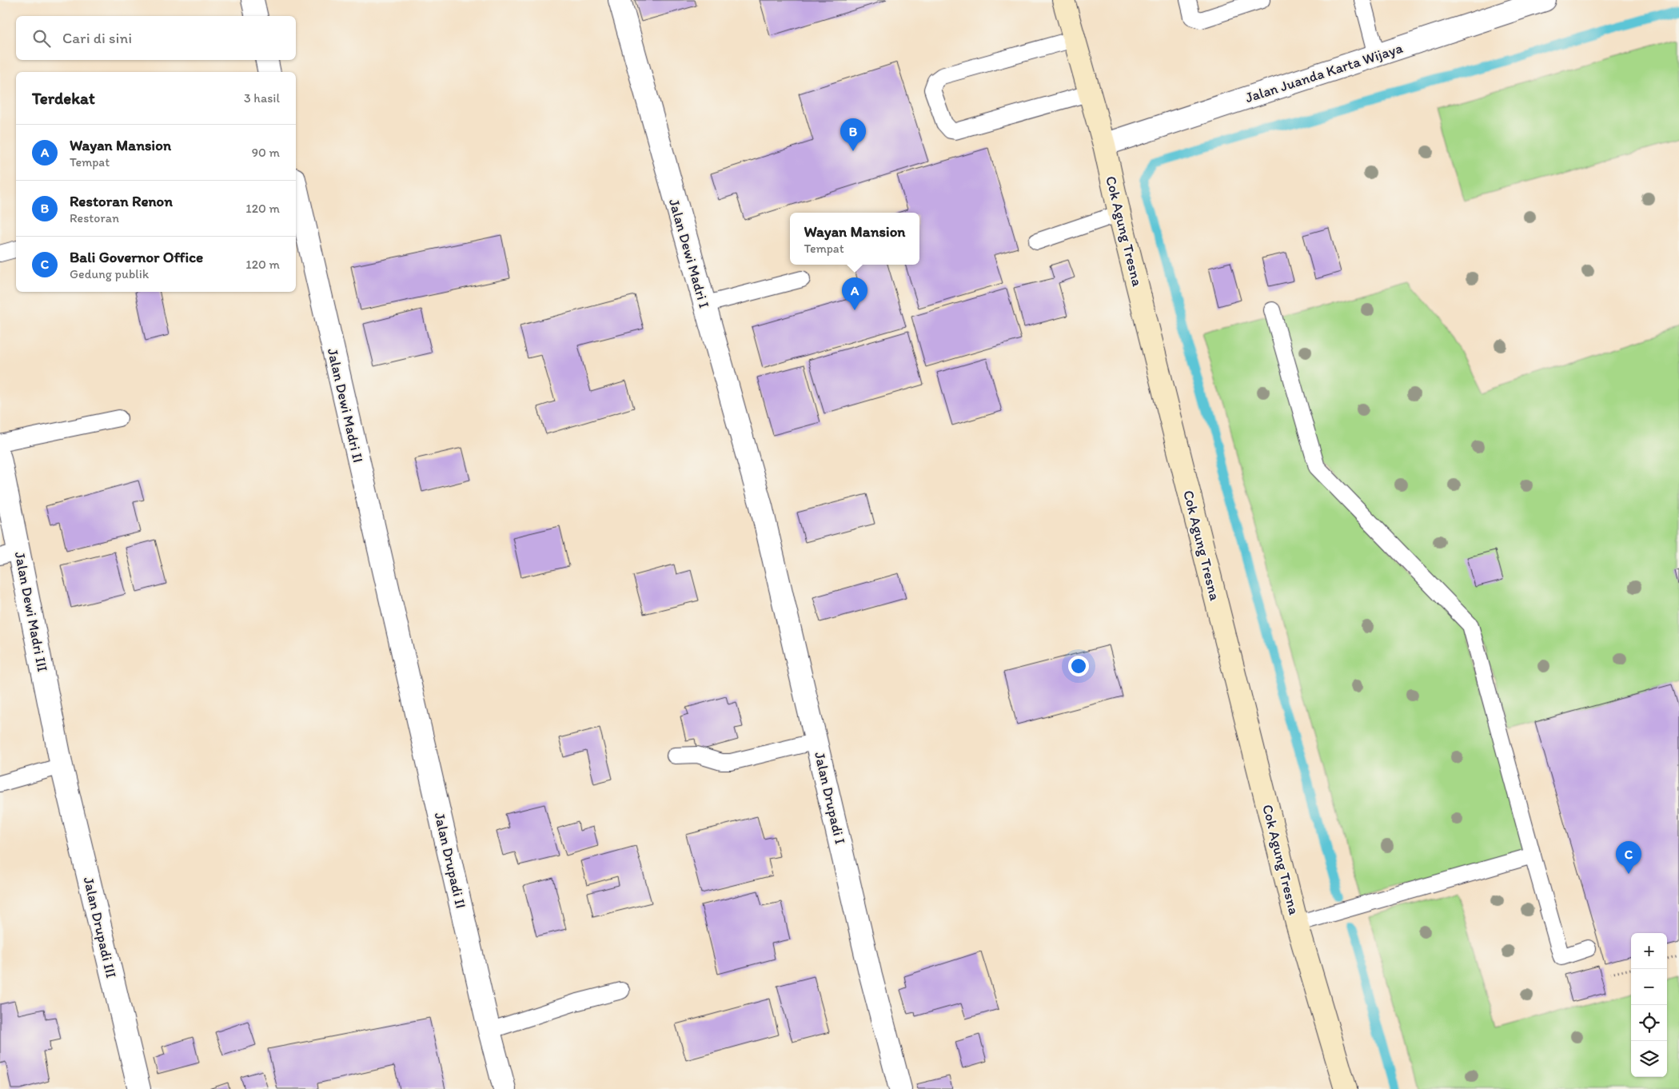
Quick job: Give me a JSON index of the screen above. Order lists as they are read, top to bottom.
{
  "streets": {
    "main road": ["Cok Agung Tresna"],
    "street": [
      "Jalan Juanda Karta Wijaya",
      "Jalan Dewi Madri I",
      "Jalan Dewi Madri II",
      "Jalan Dewi Madri III",
      "Jalan Drupadi I",
      "Jalan Drupadi II",
      "Jalan Drupadi III"
    ]
  },
  "crossings": [
    ["Jalan Juanda Karta Wijaya", "Cok Agung Tresna"],
    ["Jalan Dewi Madri I", "Jalan Drupadi I"],
    ["Jalan Dewi Madri II", "Jalan Drupadi II"],
    ["Jalan Dewi Madri III", "Jalan Drupadi III"]
  ],
  "page": {
    "search": "Cari di sini",
    "heading": ["Terdekat", "3 hasil"],
    "pins": ["B", "A", "C"],
    "list": [
      {
        "mark": "A",
        "name": "Wayan Mansion",
        "note": "Tempat",
        "value": "90 m"
      },
      {
        "mark": "B",
        "name": "Restoran Renon",
        "note": "Restoran",
        "value": "120 m"
      },
      {
        "mark": "C",
        "name": "Bali Governor Office",
        "note": "Gedung publik",
        "value": "120 m"
      }
    ],
    "popup": ["Wayan Mansion", "Tempat"],
    "map_buttons": ["+", "−"]
  }
}
